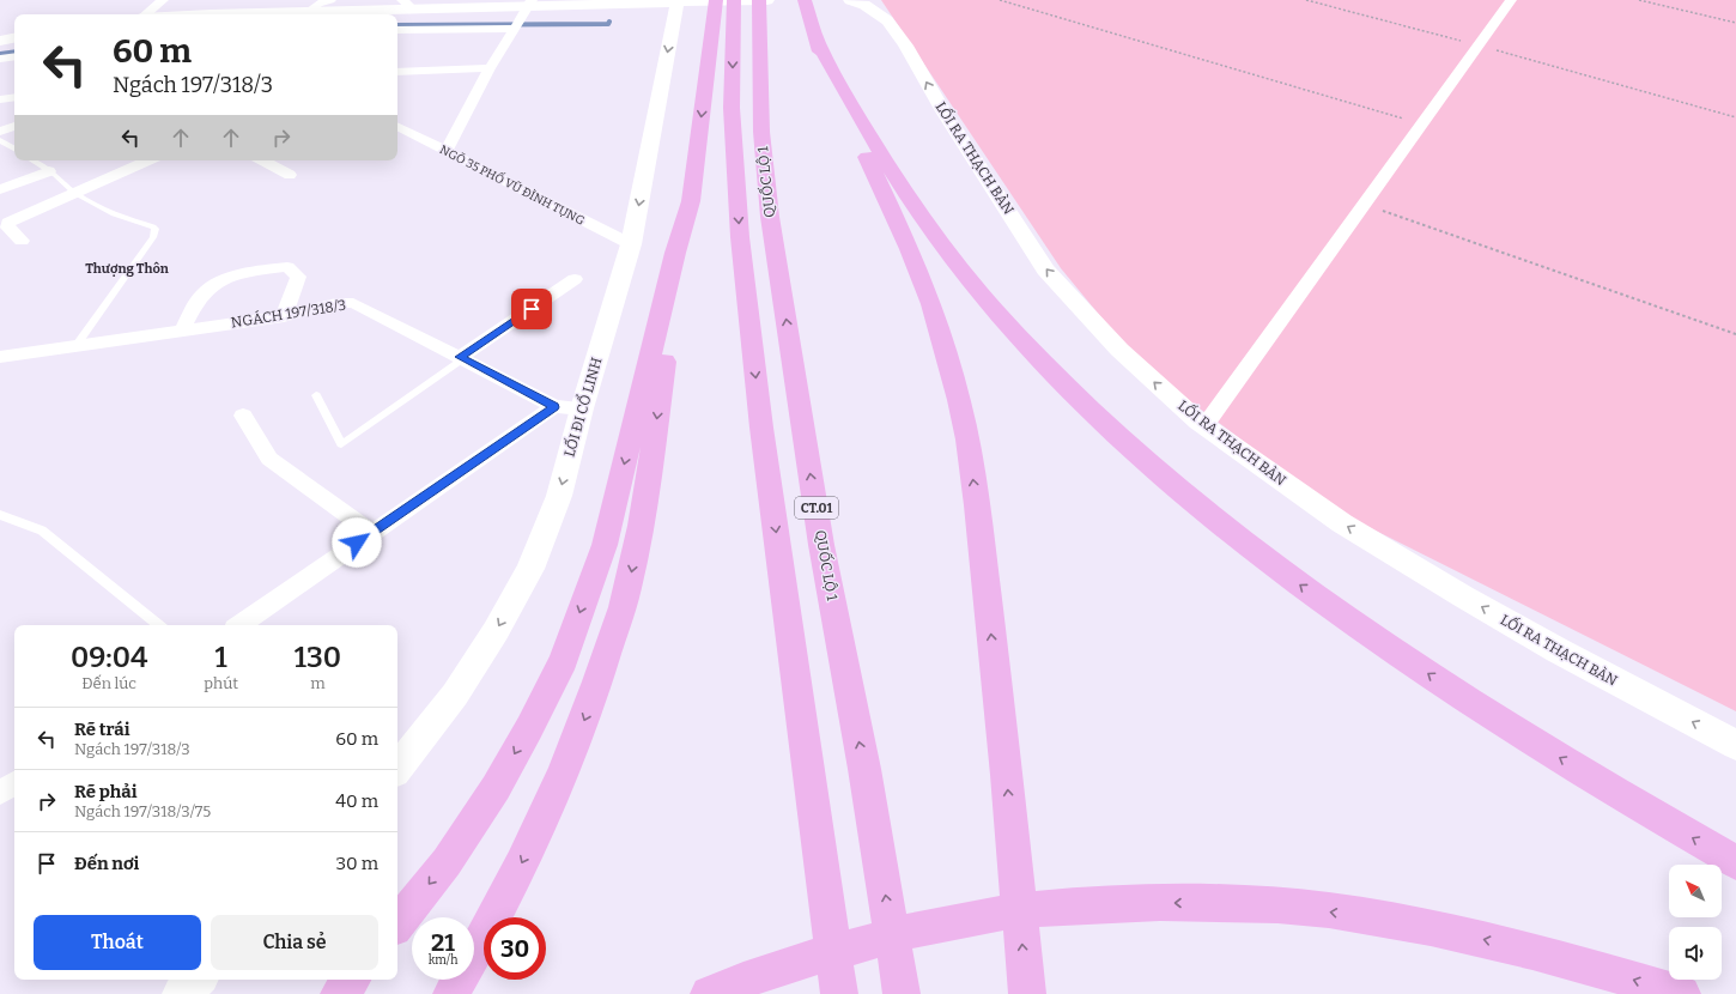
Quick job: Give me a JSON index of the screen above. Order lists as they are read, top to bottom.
{
  "streets": {
    "highway": ["QUỐC LỘ 1", "CT.01"],
    "main road": ["LỐI RA THẠCH BÀN", "LỐI ĐI CỔ LINH"],
    "street": ["NGÕ 35 PHỐ VŨ ĐÌNH TỤNG", "NGÁCH 197/318/3"]
  },
  "crossings": [
    ["NGÕ 35 PHỐ VŨ ĐÌNH TỤNG", "LỐI ĐI CỔ LINH"],
    ["NGÁCH 197/318/3", "LỐI ĐI CỔ LINH"]
  ],
  "one_way": ["LỐI RA THẠCH BÀN", "LỐI ĐI CỔ LINH"],
  "districts": ["Thượng Thôn"],
  "north": "top left",
  "page": {
    "turn": ["60 m", "Ngách 197/318/3"],
    "eta": [
      "09:04",
      "Đến lúc",
      "1",
      "phút",
      "130",
      "m"
    ],
    "list": [
      {
        "name": "Rẽ trái",
        "note": "Ngách 197/318/3",
        "value": "60 m"
      },
      {
        "name": "Rẽ phải",
        "note": "Ngách 197/318/3/75",
        "value": "40 m"
      },
      {
        "name": "Đến nơi",
        "value": "30 m"
      }
    ],
    "buttons": ["Thoát", "Chia sẻ"],
    "speed": "21 km/h",
    "limit": "30"
  }
}
